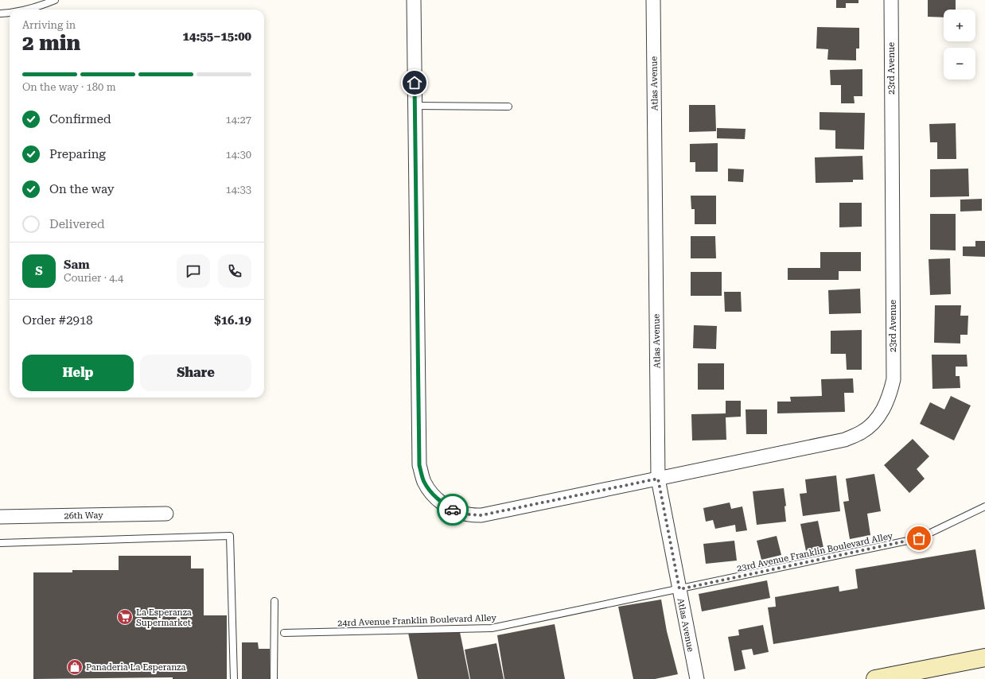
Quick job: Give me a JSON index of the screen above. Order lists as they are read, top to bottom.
{
  "streets": {
    "street": ["23rd Avenue", "Atlas Avenue", "26th Way"],
    "lane": ["23rd Avenue Franklin Boulevard Alley", "24rd Avenue Franklin Boulevard Alley"]
  },
  "crossings": [
    ["23rd Avenue", "Atlas Avenue"],
    ["Atlas Avenue", "23rd Avenue Franklin Boulevard Alley"],
    ["Atlas Avenue", "24rd Avenue Franklin Boulevard Alley"],
    ["23rd Avenue Franklin Boulevard Alley", "24rd Avenue Franklin Boulevard Alley"]
  ],
  "places": {
    "supermarket": ["La Esperanza Supermarket"],
    "shop": ["Panaderia La Esperanza"]
  },
  "page": {
    "map_buttons": ["+", "−"],
    "heading": ["2 min", "Arriving in", "14:55–15:00"],
    "panel": [
      "Sam",
      "Courier · 4.4",
      "Order #2918",
      "$16.19"
    ],
    "bar": "On the way · 180 m",
    "list": [
      ["Confirmed", "14:27"],
      ["Preparing", "14:30"],
      ["On the way", "14:33"],
      "Delivered"
    ],
    "round": "S",
    "buttons": ["Help", "Share"]
  }
}
